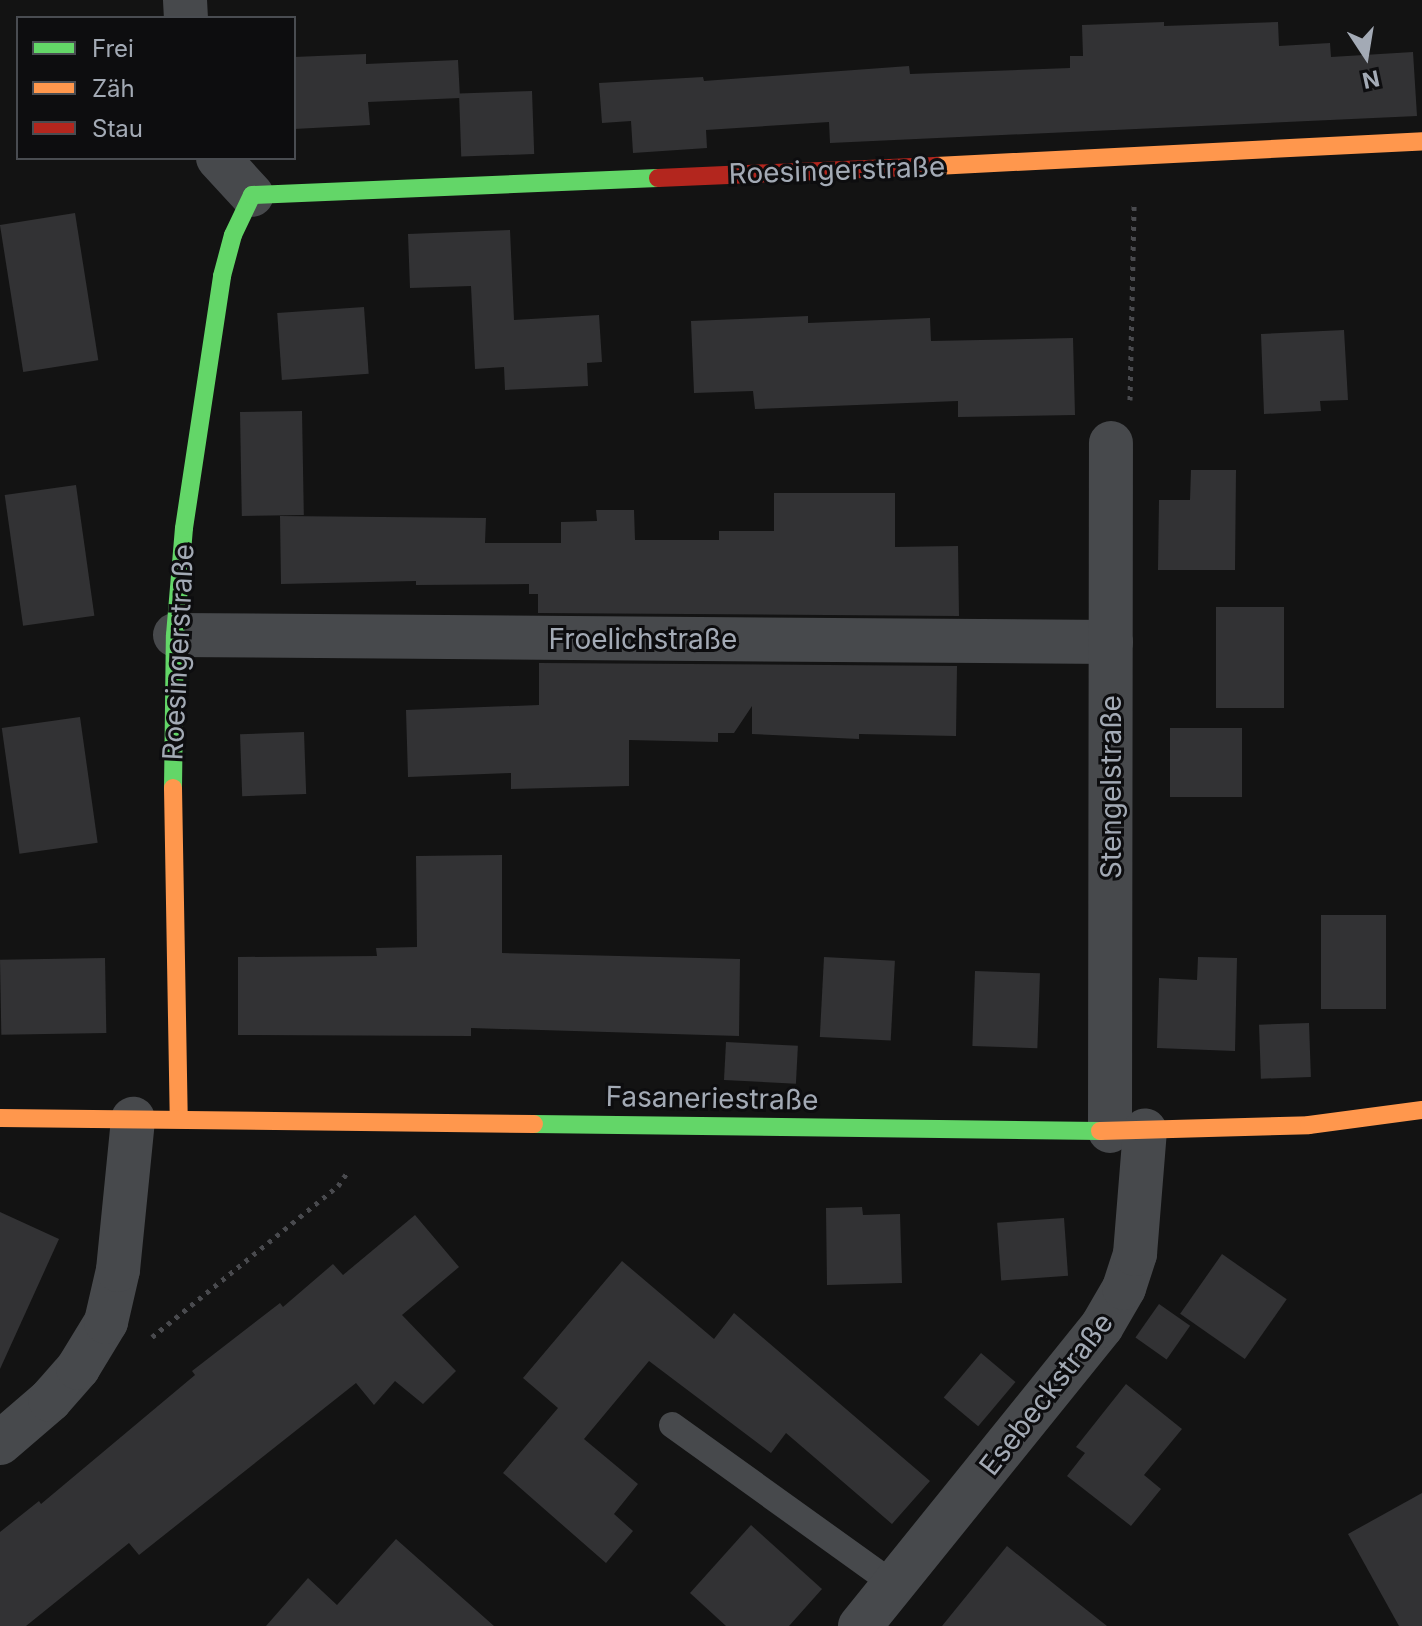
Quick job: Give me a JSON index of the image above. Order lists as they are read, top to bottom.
{
  "streets": {
    "street": [
      "Roesingerstraße",
      "Froelichstraße",
      "Stengelstraße",
      "Fasaneriestraße",
      "Esebeckstraße"
    ]
  },
  "crossings": [
    ["Roesingerstraße", "Froelichstraße"],
    ["Roesingerstraße", "Fasaneriestraße"],
    ["Froelichstraße", "Stengelstraße"],
    ["Stengelstraße", "Fasaneriestraße"],
    ["Stengelstraße", "Esebeckstraße"],
    ["Fasaneriestraße", "Esebeckstraße"]
  ],
  "legend": ["Frei", "Zäh", "Stau"],
  "north": "bottom"
}
